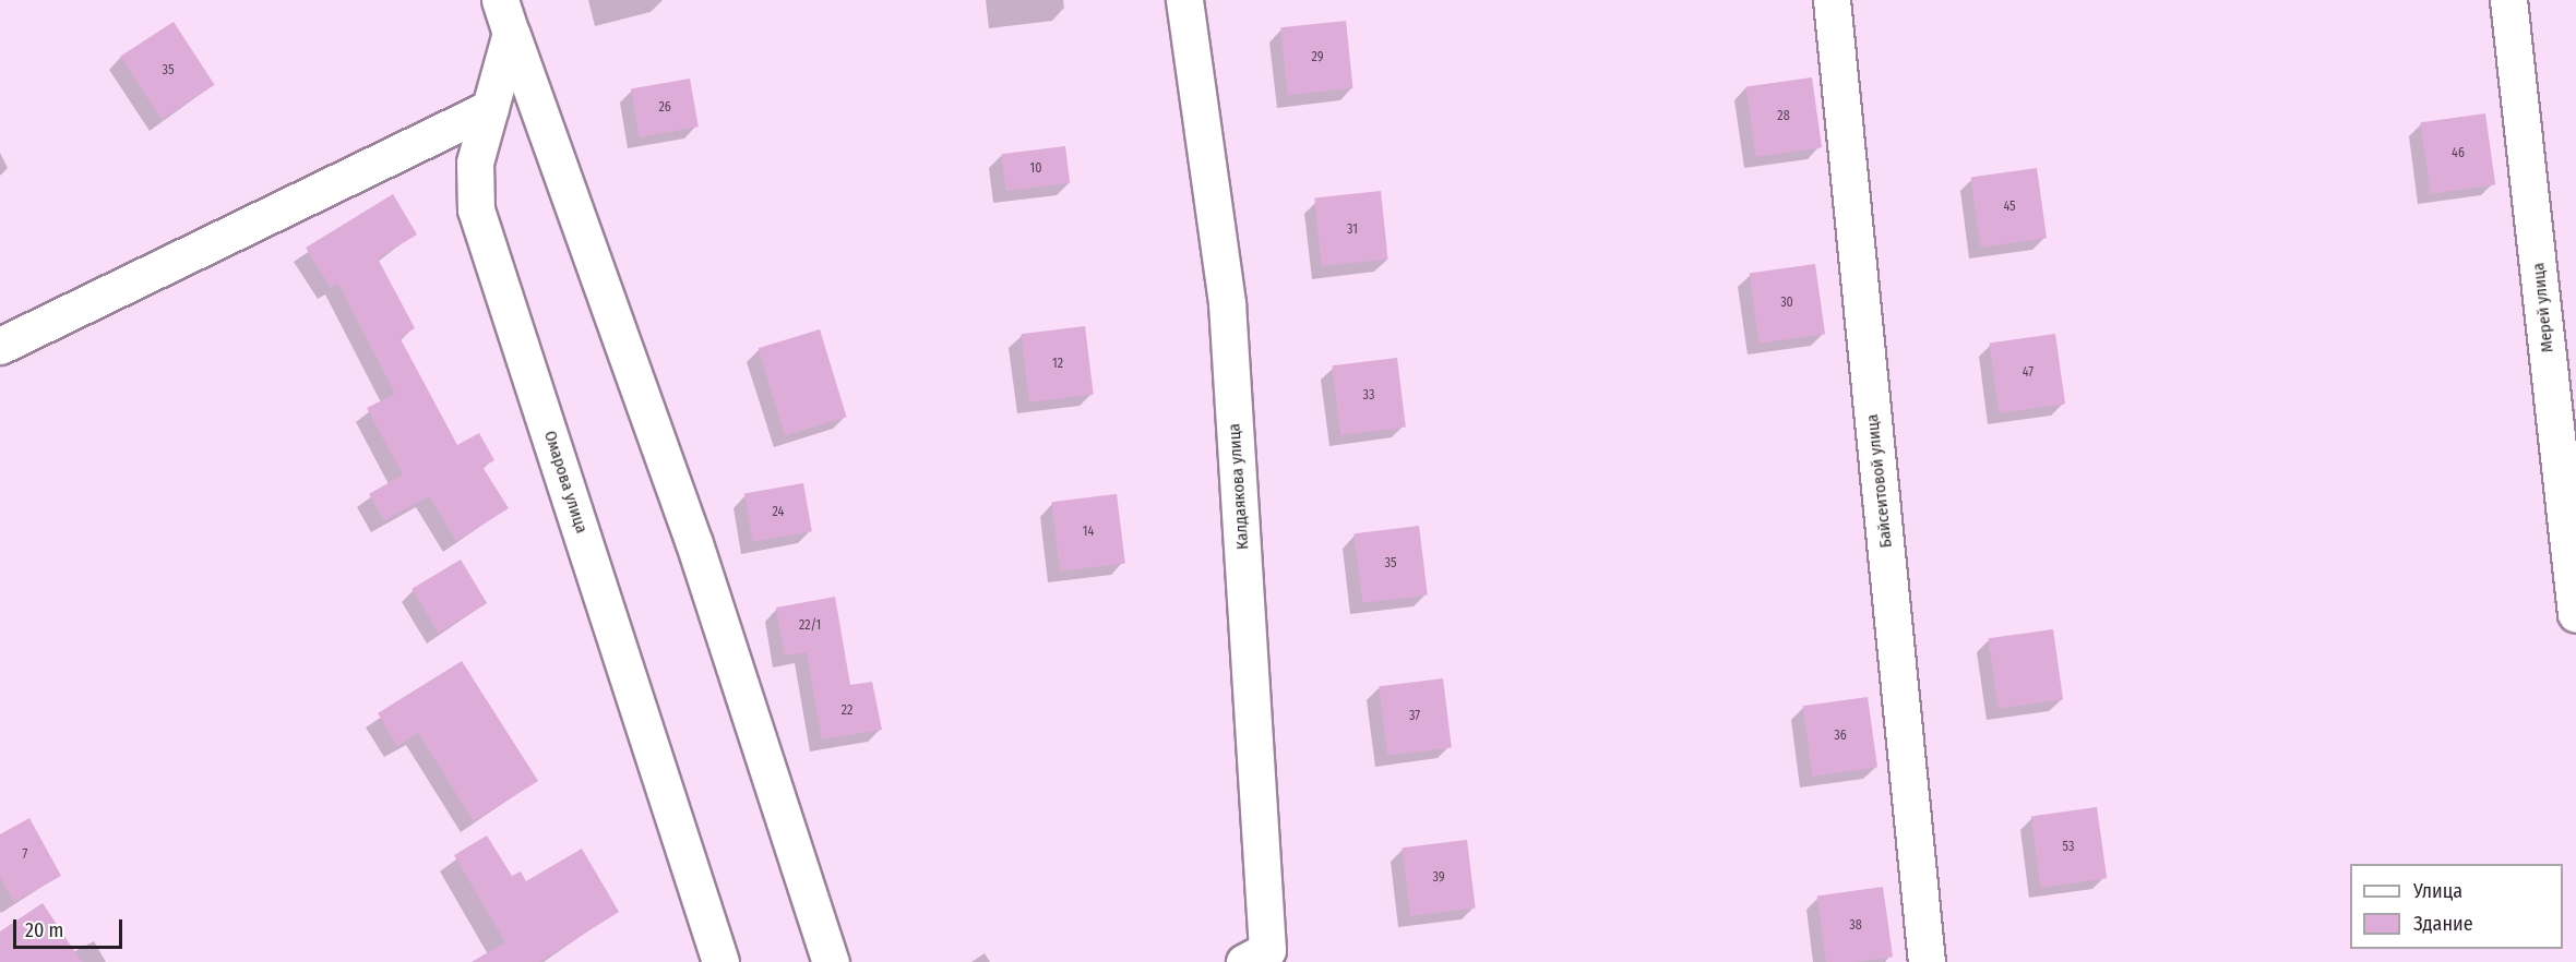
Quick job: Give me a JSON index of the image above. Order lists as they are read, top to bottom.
{
  "streets": {
    "street": [
      "Мерей улица",
      "Байсеитовой улица",
      "Омарова улица",
      "Калдаякова улица"
    ]
  },
  "house_numbers": [
    "29",
    "35",
    "26",
    "28",
    "46",
    "10",
    "45",
    "31",
    "30",
    "12",
    "47",
    "33",
    "24",
    "14",
    "35",
    "22/1",
    "22",
    "37",
    "36",
    "53",
    "7",
    "39",
    "38"
  ],
  "legend": ["Улица", "Здание"],
  "scale_bar": "20 m"
}
